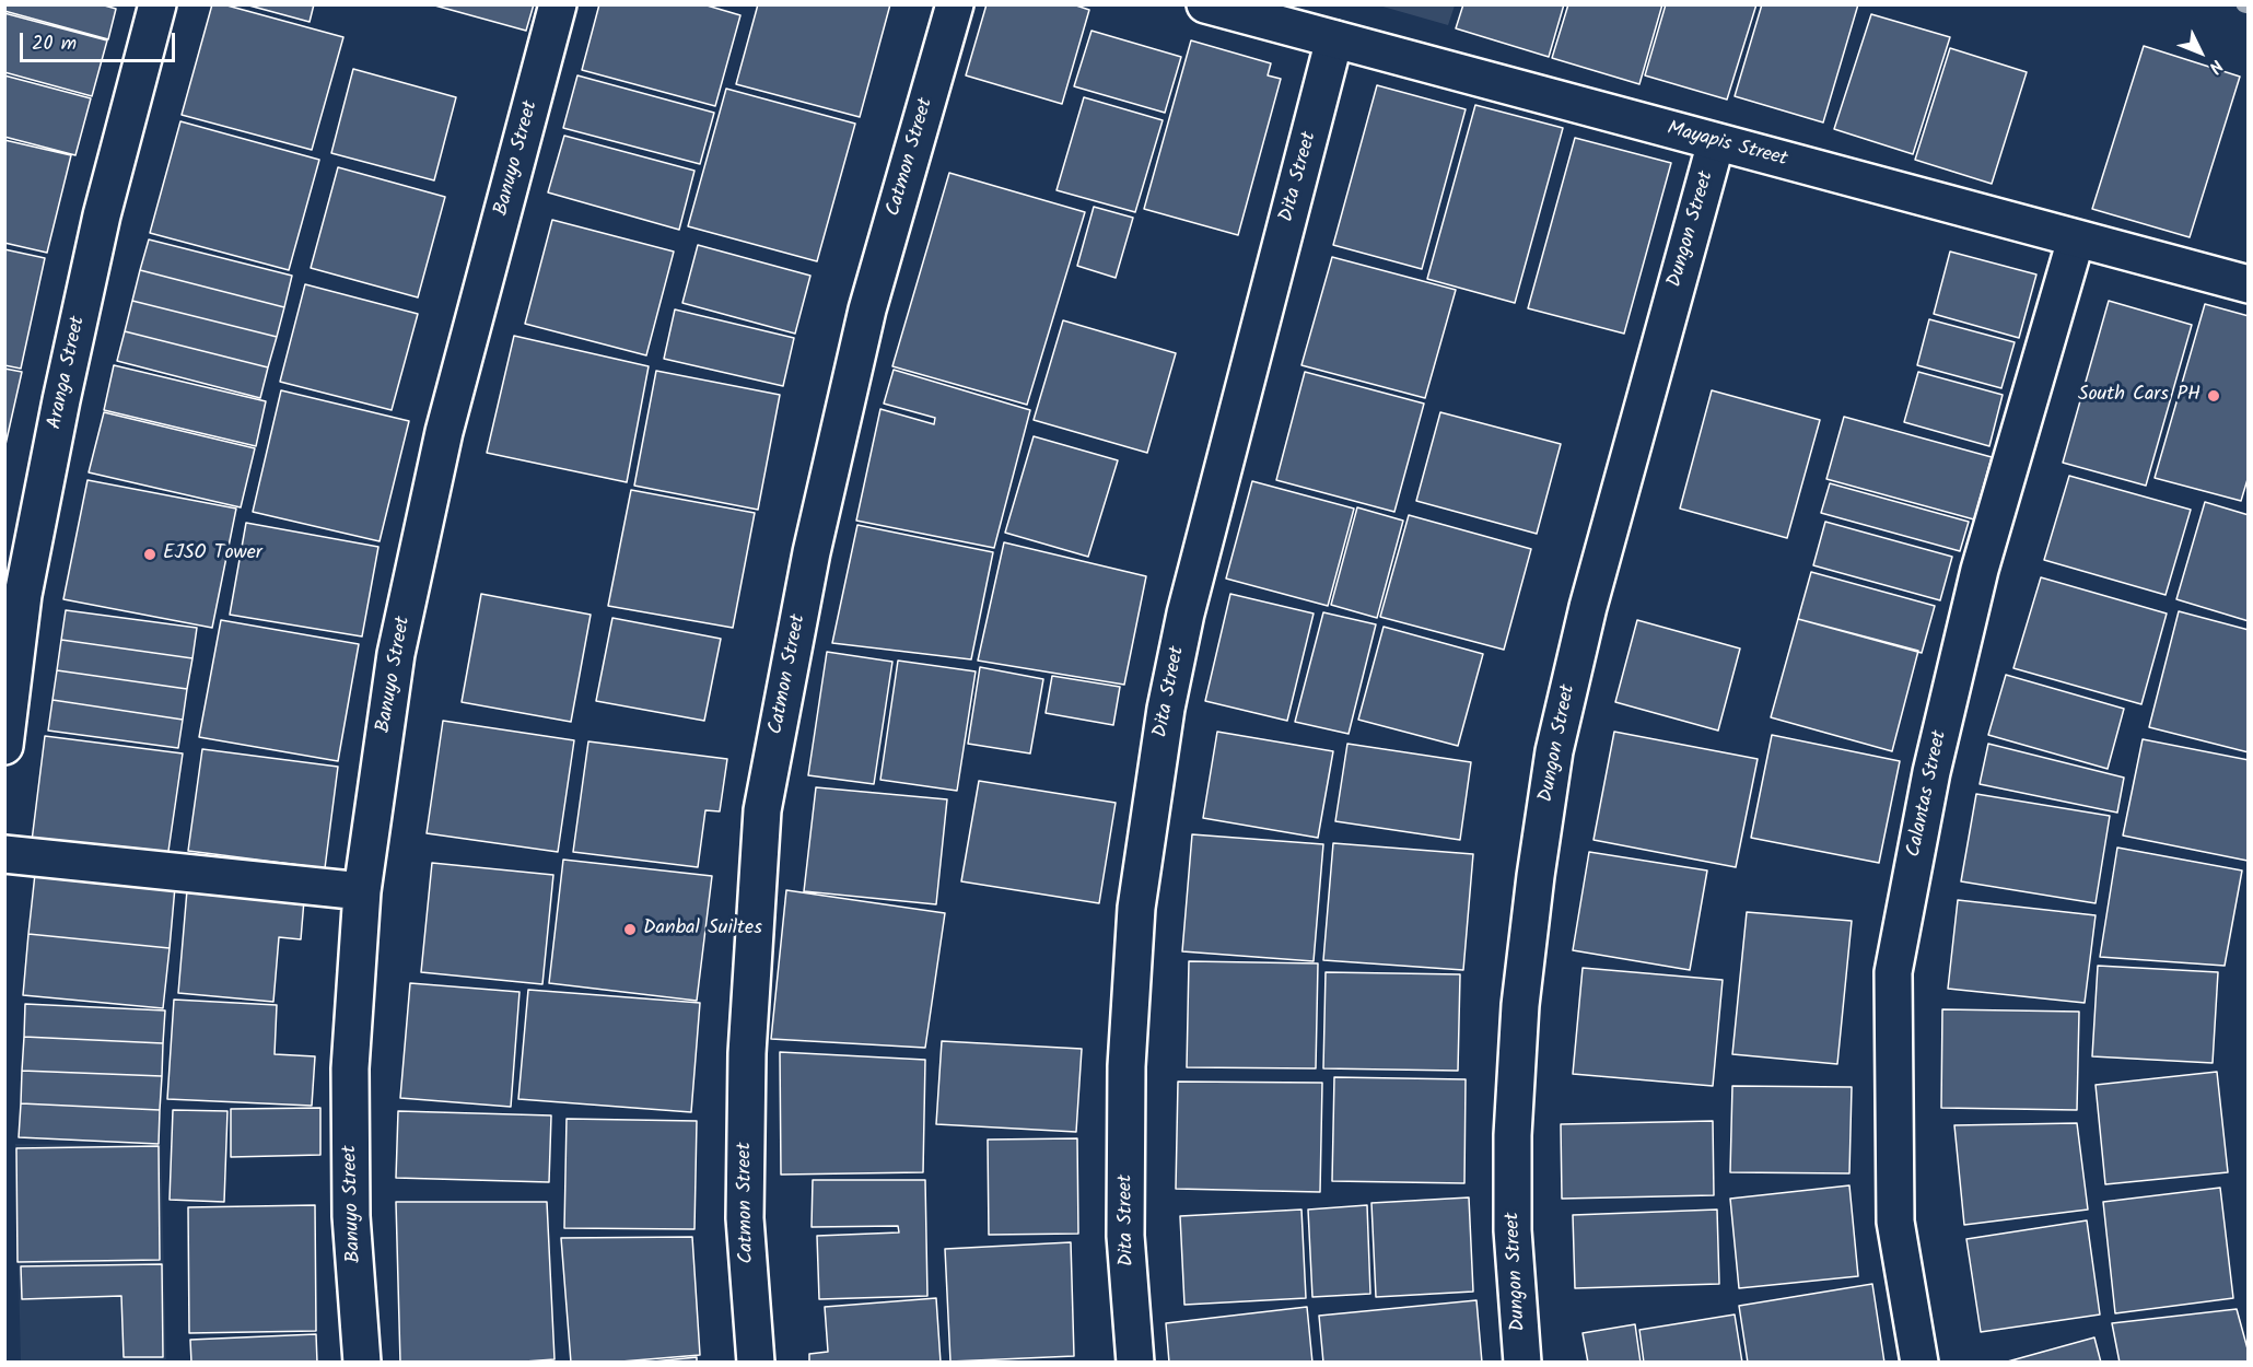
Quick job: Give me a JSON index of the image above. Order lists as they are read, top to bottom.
{
  "streets": {
    "street": [
      "Mayapis Street",
      "Catmon Street",
      "Banuyo Street",
      "Dita Street",
      "Dungon Street",
      "Aranga Street",
      "Calantas Street"
    ]
  },
  "crossings": [
    ["Mayapis Street", "Dita Street"],
    ["Mayapis Street", "Dungon Street"],
    ["Mayapis Street", "Calantas Street"]
  ],
  "places": ["South Cars PH", "EJSO Tower", "Danbal Suiltes"],
  "scale_bar": "20 m",
  "north": "bottom right"
}
